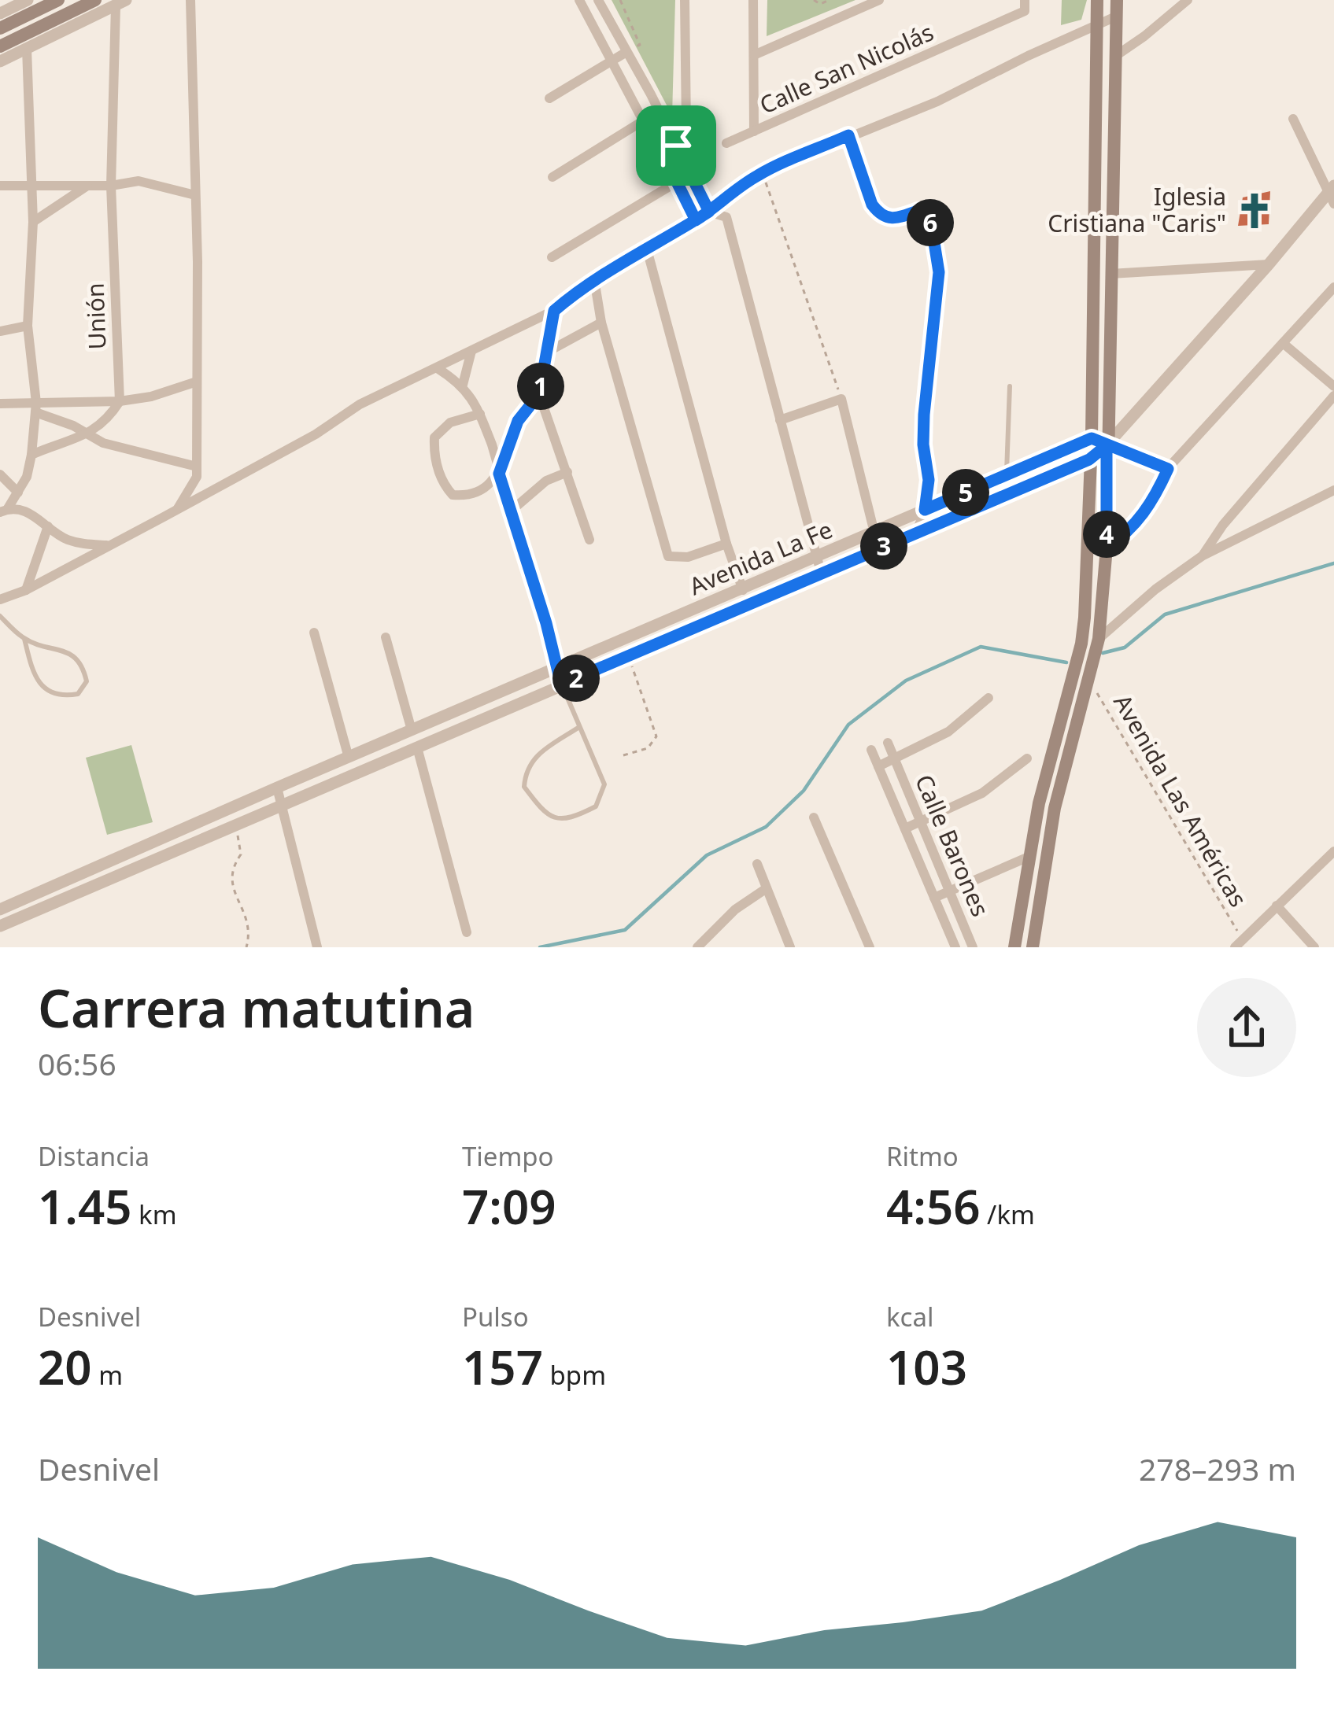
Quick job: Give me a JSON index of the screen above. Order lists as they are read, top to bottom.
{
  "streets": {
    "street": [
      "Calle San Nicolás",
      "Unión",
      "Avenida La Fe",
      "Calle Barones"
    ],
    "path": ["Avenida Las Américas"]
  },
  "places": {
    "church": ["Iglesia Cristiana \"Caris\""]
  },
  "page": {
    "pins": [
      "6",
      "1",
      "5",
      "4",
      "3",
      "2"
    ],
    "heading": ["Carrera matutina", "06:56"],
    "stats": [
      ["Distancia", "1.45 km"],
      ["Tiempo", "7:09"],
      ["Ritmo", "4:56 /km"],
      ["Desnivel", "20 m"],
      ["Pulso", "157 bpm"],
      ["kcal", "103"]
    ],
    "chart": ["Desnivel", "278–293 m"]
  }
}
